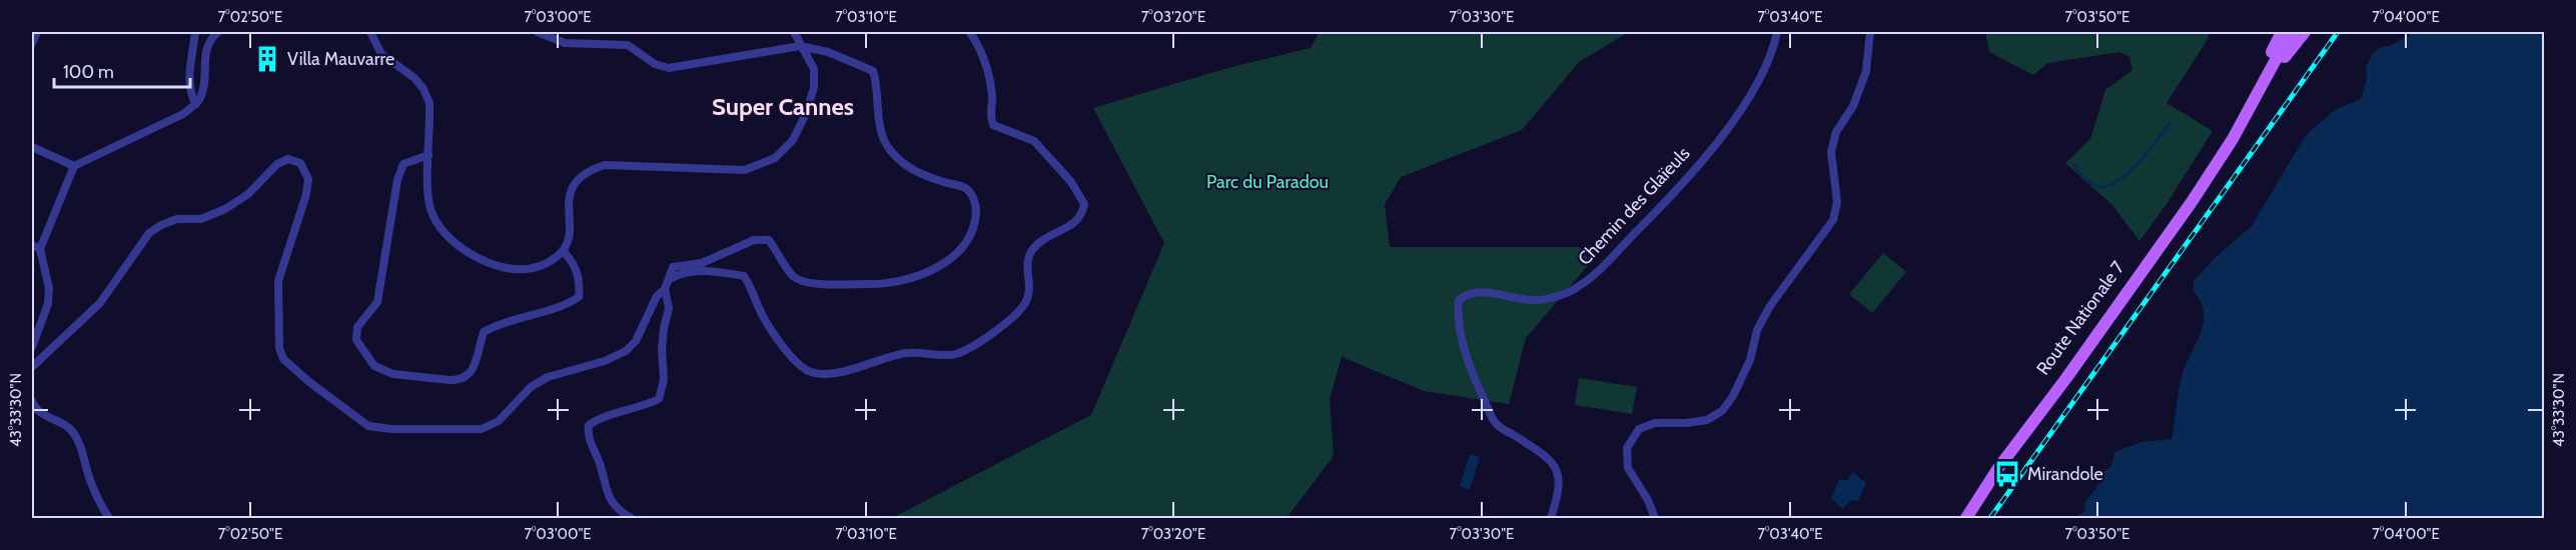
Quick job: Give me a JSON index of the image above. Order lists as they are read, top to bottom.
{
  "streets": {
    "main road": ["Route Nationale 7"],
    "street": ["Chemin des Glaïeuls"]
  },
  "districts": ["Super Cannes"],
  "parks": ["Parc du Paradou"],
  "places": {
    "building": ["Villa Mauvarre"],
    "bus stop": ["Mirandole"]
  },
  "scale_bar": "100 m",
  "coordinates": [
    "7°02'50\"E",
    "7°03'00\"E",
    "7°03'10\"E",
    "7°03'20\"E",
    "7°03'30\"E",
    "7°03'40\"E",
    "7°03'50\"E",
    "7°04'00\"E",
    "43°33'30\"N"
  ]
}
